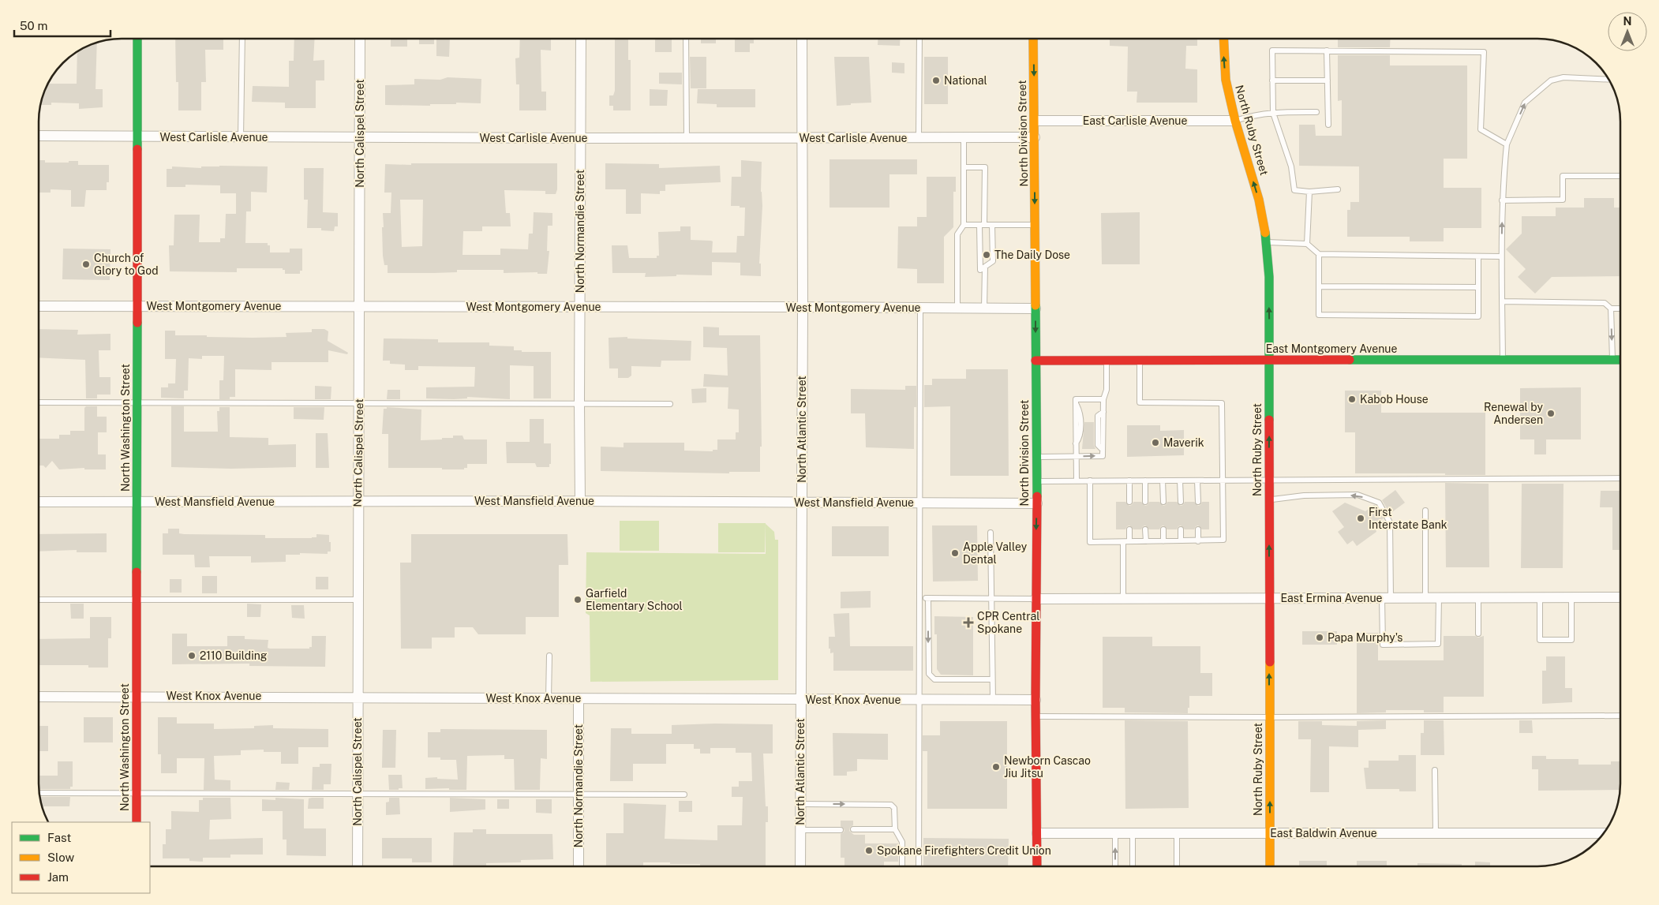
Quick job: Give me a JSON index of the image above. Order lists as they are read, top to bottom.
{
  "streets": {
    "main road": [
      "North Ruby Street",
      "North Division Street",
      "East Montgomery Avenue",
      "North Washington Street"
    ],
    "street": [
      "East Carlisle Avenue",
      "North Calispel Street",
      "West Carlisle Avenue",
      "North Normandie Street",
      "West Montgomery Avenue",
      "North Atlantic Street",
      "West Mansfield Avenue",
      "East Ermina Avenue",
      "West Knox Avenue",
      "East Baldwin Avenue"
    ]
  },
  "crossings": [
    ["East Carlisle Avenue", "North Ruby Street"],
    ["East Carlisle Avenue", "North Division Street"],
    ["North Ruby Street", "East Montgomery Avenue"],
    ["North Ruby Street", "East Ermina Avenue"],
    ["North Ruby Street", "East Baldwin Avenue"],
    ["North Calispel Street", "West Carlisle Avenue"],
    ["North Calispel Street", "West Montgomery Avenue"],
    ["North Calispel Street", "West Mansfield Avenue"],
    ["North Calispel Street", "West Knox Avenue"],
    ["North Division Street", "West Carlisle Avenue"],
    ["North Division Street", "West Montgomery Avenue"],
    ["North Division Street", "East Montgomery Avenue"],
    ["North Division Street", "West Mansfield Avenue"],
    ["North Division Street", "East Ermina Avenue"],
    ["North Division Street", "West Knox Avenue"],
    ["North Division Street", "East Baldwin Avenue"],
    ["West Carlisle Avenue", "North Normandie Street"],
    ["West Carlisle Avenue", "North Washington Street"],
    ["West Carlisle Avenue", "North Atlantic Street"],
    ["North Normandie Street", "West Montgomery Avenue"],
    ["North Normandie Street", "West Mansfield Avenue"],
    ["North Normandie Street", "West Knox Avenue"],
    ["West Montgomery Avenue", "North Washington Street"],
    ["West Montgomery Avenue", "North Atlantic Street"],
    ["North Washington Street", "West Mansfield Avenue"],
    ["North Washington Street", "West Knox Avenue"],
    ["North Atlantic Street", "West Mansfield Avenue"],
    ["North Atlantic Street", "West Knox Avenue"]
  ],
  "one_way": ["North Ruby Street", "North Division Street"],
  "places": {
    "other": [
      "National",
      "The Daily Dose",
      "Church of Glory to God",
      "Kabob House",
      "Renewal by Andersen",
      "Maverik",
      "First Interstate Bank",
      "Apple Valley Dental",
      "Garfield Elementary School",
      "Papa Murphy's",
      "2110 Building",
      "Newborn Cascao Jiu Jitsu",
      "Spokane Firefighters Credit Union"
    ],
    "health": ["CPR Central Spokane"]
  },
  "legend": ["Fast", "Slow", "Jam"],
  "scale_bar": "50 m",
  "north": "top"
}
